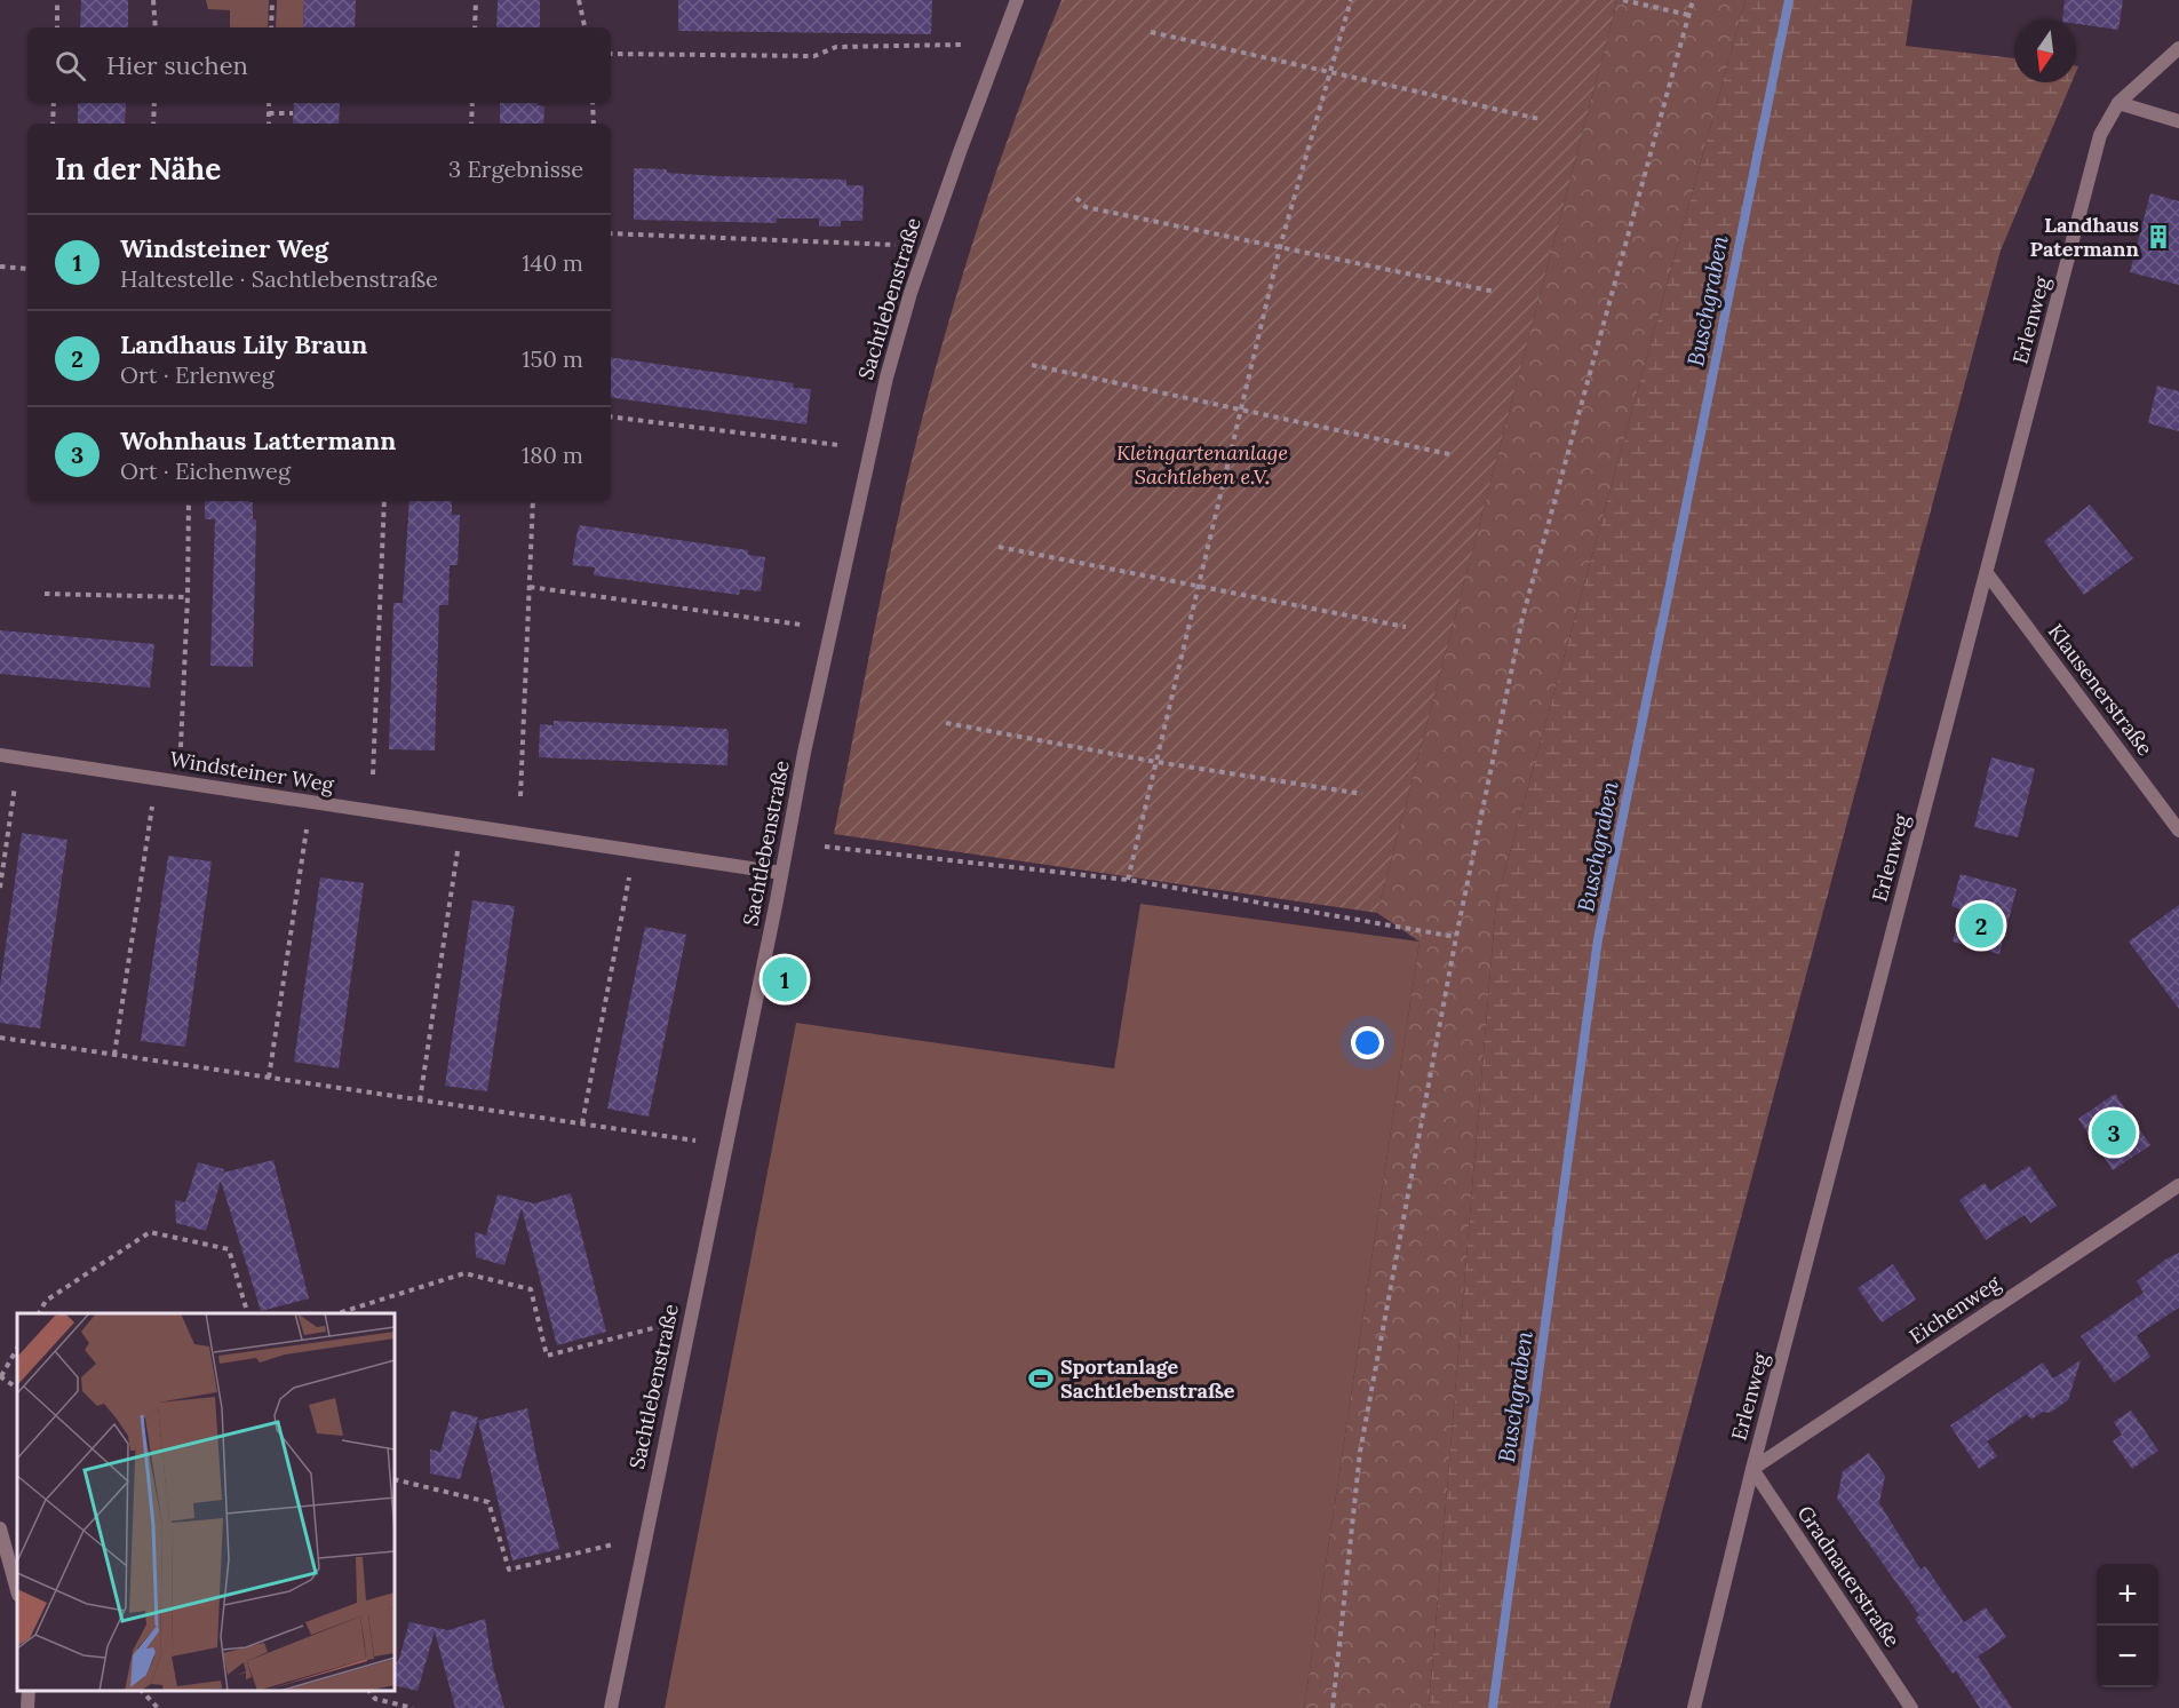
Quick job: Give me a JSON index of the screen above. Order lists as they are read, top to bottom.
{
  "streets": {
    "street": [
      "Sachtlebenstraße",
      "Erlenweg",
      "Klausenerstraße",
      "Windsteiner Weg",
      "Eichenweg",
      "Gradnauerstraße"
    ]
  },
  "crossings": [
    ["Sachtlebenstraße", "Windsteiner Weg"],
    ["Erlenweg", "Klausenerstraße"],
    ["Erlenweg", "Eichenweg"],
    ["Erlenweg", "Gradnauerstraße"],
    ["Eichenweg", "Gradnauerstraße"]
  ],
  "water": ["Buschgraben"],
  "parks": ["Kleingartenanlage Sachtleben e.V."],
  "places": {
    "building": ["Landhaus Patermann"],
    "sports": ["Sportanlage Sachtlebenstraße"]
  },
  "north": "bottom",
  "page": {
    "search": "Hier suchen",
    "heading": ["In der Nähe", "3 Ergebnisse"],
    "list": [
      {
        "mark": "1",
        "name": "Windsteiner Weg",
        "note": "Haltestelle · Sachtlebenstraße",
        "value": "140 m"
      },
      {
        "mark": "2",
        "name": "Landhaus Lily Braun",
        "note": "Ort · Erlenweg",
        "value": "150 m"
      },
      {
        "mark": "3",
        "name": "Wohnhaus Lattermann",
        "note": "Ort · Eichenweg",
        "value": "180 m"
      }
    ],
    "pins": ["2", "1", "3"],
    "map_buttons": ["+", "−"]
  }
}
